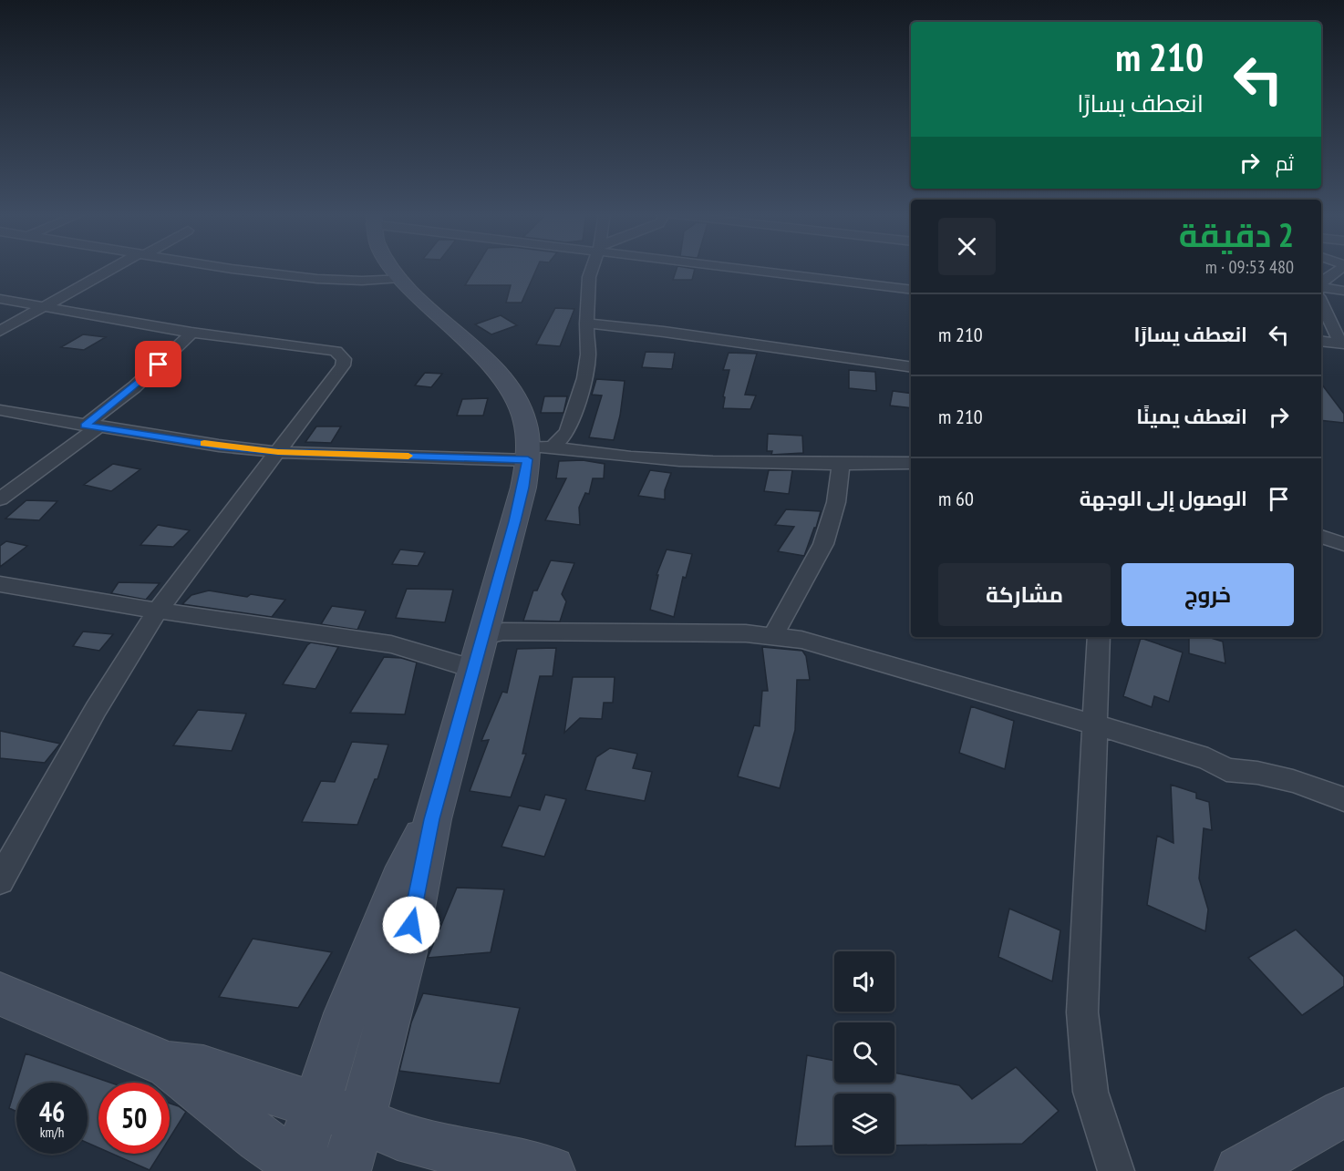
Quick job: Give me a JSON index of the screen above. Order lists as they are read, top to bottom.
{
  "page": {
    "turn": ["210 m", "انعطف يسارًا"],
    "then": "ثم",
    "heading": ["2 دقيقة", "480 m · 09:53"],
    "list": [
      {
        "name": "انعطف يسارًا",
        "value": "210 m"
      },
      {
        "name": "انعطف يمينًا",
        "value": "210 m"
      },
      {
        "name": "الوصول إلى الوجهة",
        "value": "60 m"
      }
    ],
    "buttons": ["خروج", "مشاركة"],
    "speed": "46 km/h",
    "limit": "50"
  }
}
